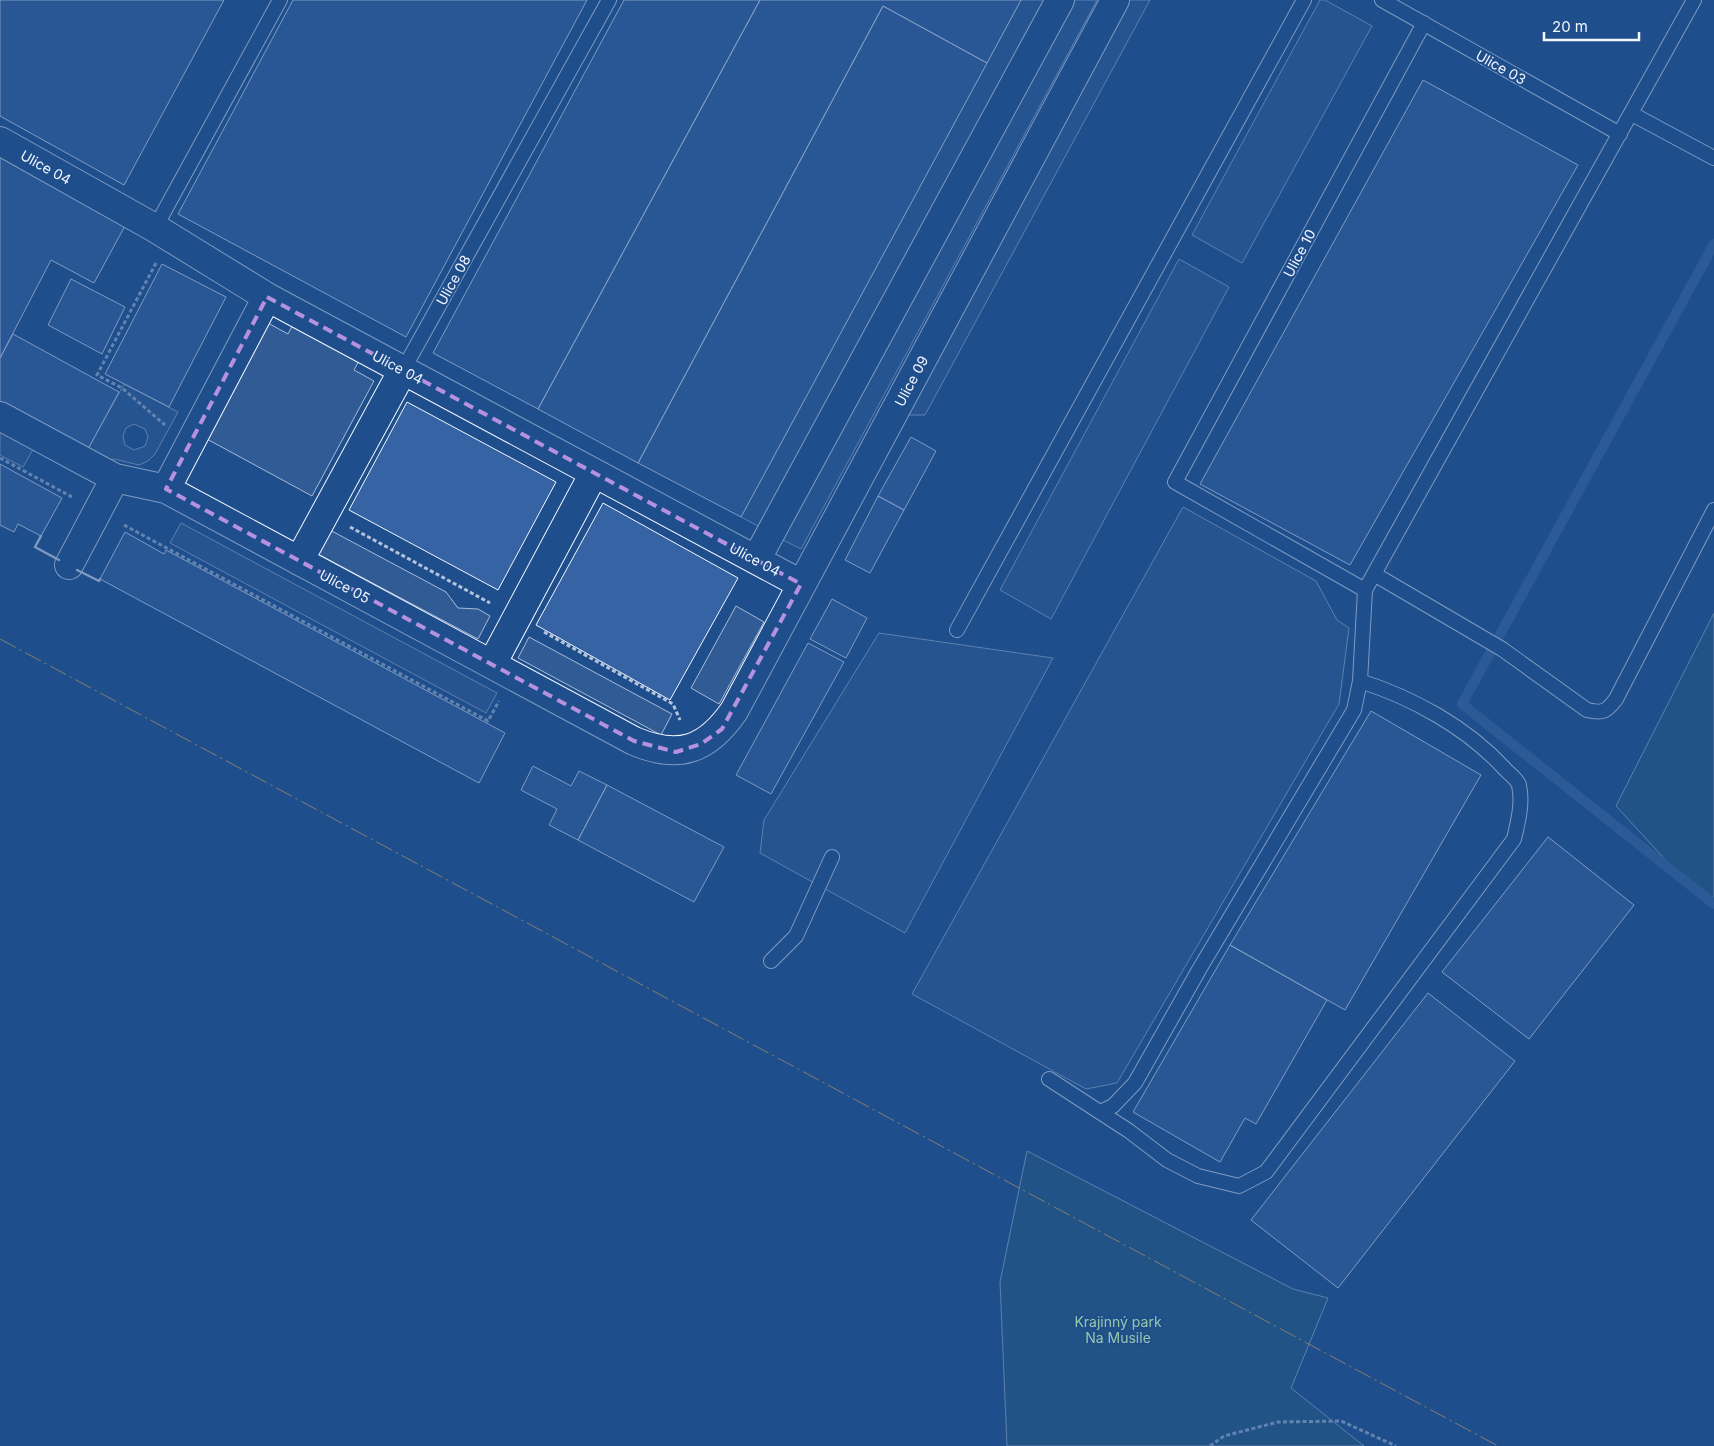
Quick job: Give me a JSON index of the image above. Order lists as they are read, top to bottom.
{
  "streets": {
    "street": [
      "Ulice 04",
      "Ulice 08",
      "Ulice 09",
      "Ulice 05"
    ],
    "lane": ["Ulice 03", "Ulice 10"]
  },
  "crossings": [
    ["Ulice 03", "Ulice 10"],
    ["Ulice 04", "Ulice 08"],
    ["Ulice 04", "Ulice 09"],
    ["Ulice 08", "Ulice 05"],
    ["Ulice 09", "Ulice 05"]
  ],
  "parks": ["Krajinný park Na Musile"],
  "scale_bar": "20 m"
}
